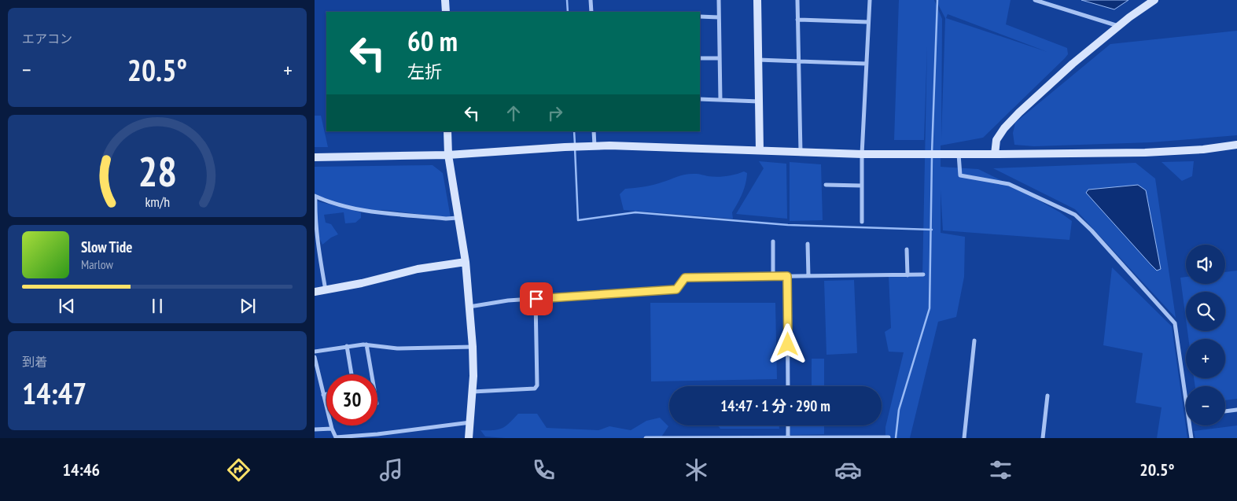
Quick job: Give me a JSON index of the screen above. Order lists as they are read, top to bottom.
{
  "page": {
    "tile": [
      "エアコン",
      ["到着", "14:47"]
    ],
    "turn": ["60 m", "左折"],
    "heat": ["−", "20.5°", "+"],
    "song": ["Slow Tide", "Marlow"],
    "map_buttons": ["+", "−"],
    "limit": "30",
    "trip": "14:47 · 1 分 · 290 m",
    "tabs": ["14:46", "20.5°"],
    "gauge": ["28", "km/h"]
  }
}
